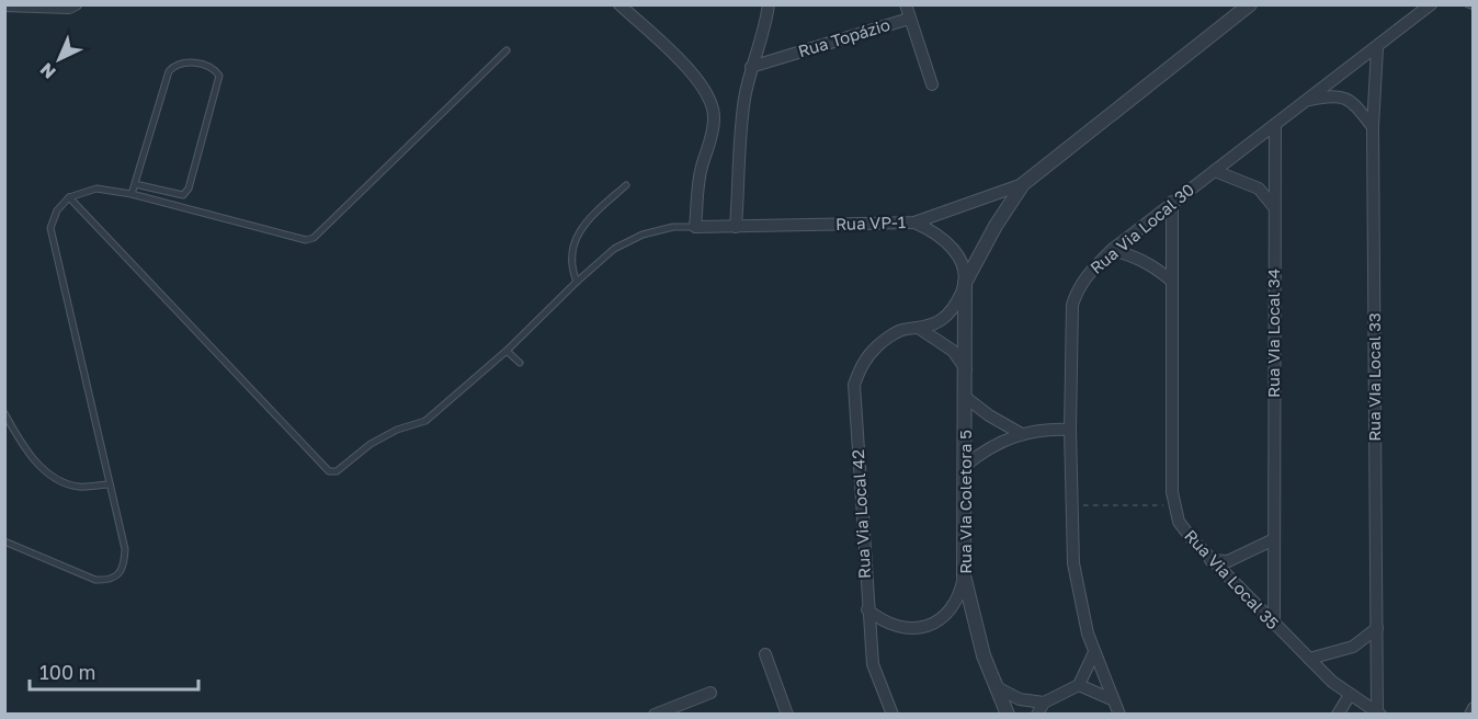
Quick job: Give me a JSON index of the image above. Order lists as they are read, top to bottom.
{
  "streets": {
    "street": [
      "Rua Topázio",
      "Rua VP-1",
      "Rua Via Local 30",
      "Rua Via Local 34",
      "Rua Via Local 33",
      "Rua Via Coletora 5",
      "Rua Via Local 42",
      "Rua Via Local 35"
    ]
  },
  "crossings": [
    ["Rua VP-1", "Rua Via Coletora 5"],
    ["Rua Via Local 30", "Rua Via Local 34"],
    ["Rua Via Local 30", "Rua Via Local 33"],
    ["Rua Via Local 30", "Rua Via Local 35"],
    ["Rua Via Local 34", "Rua Via Local 35"],
    ["Rua Via Local 33", "Rua Via Local 35"]
  ],
  "scale_bar": "100 m",
  "north": "bottom left"
}
